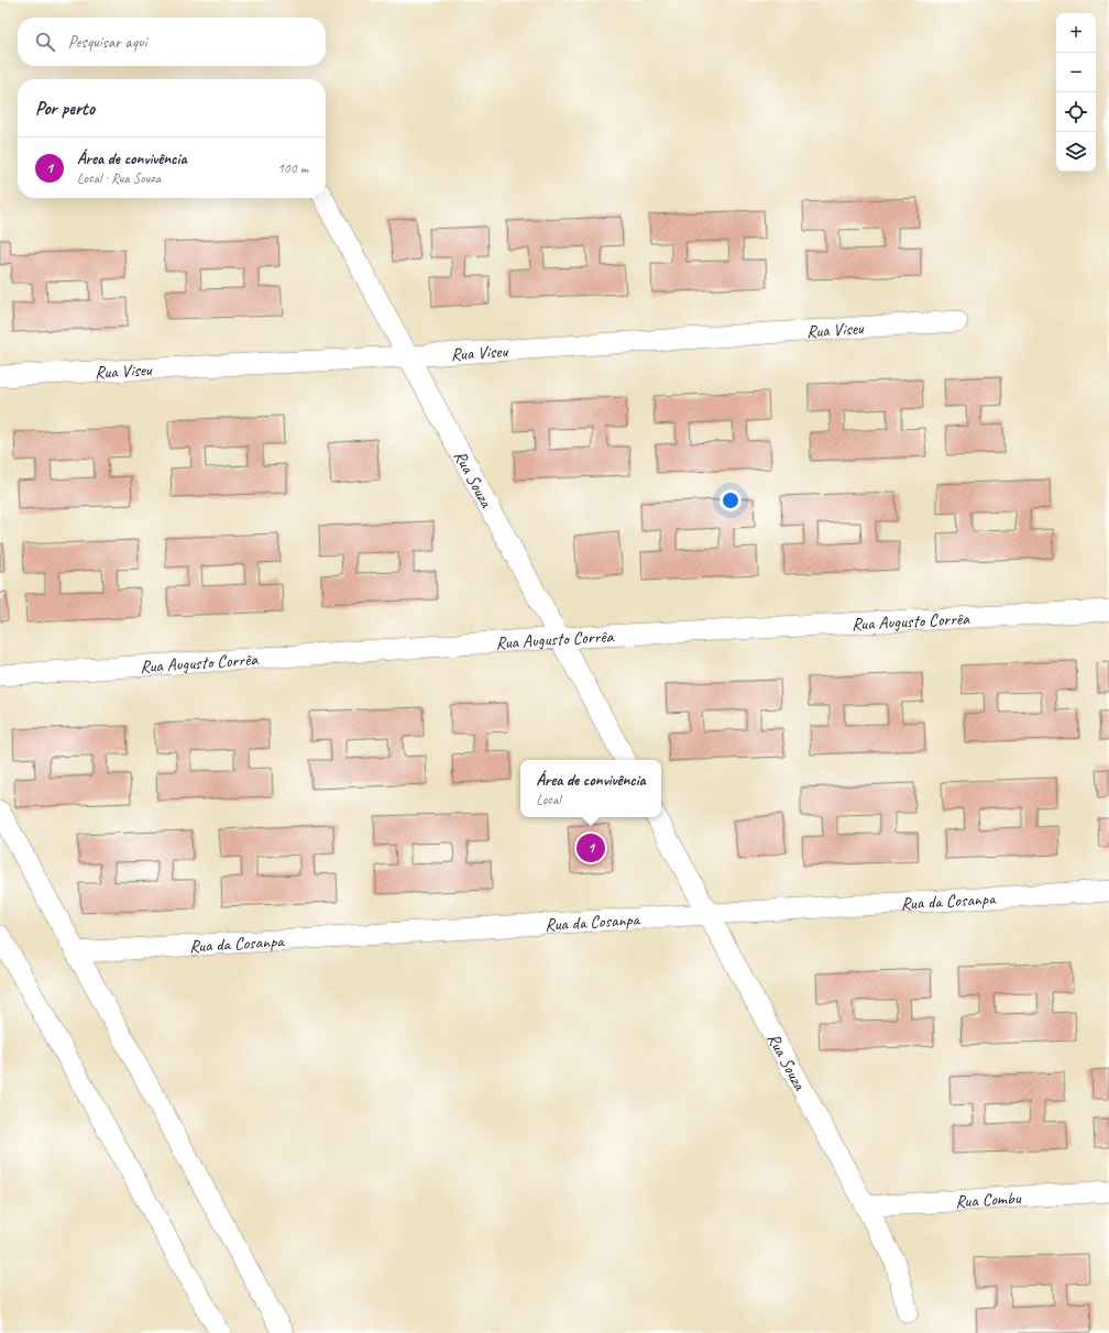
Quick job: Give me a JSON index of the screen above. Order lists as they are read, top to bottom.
{
  "streets": {
    "street": [
      "Rua Viseu",
      "Rua Souza",
      "Rua Augusto Corrêa",
      "Rua da Cosanpa",
      "Rua Combu"
    ]
  },
  "crossings": [
    ["Rua Viseu", "Rua Souza"],
    ["Rua Souza", "Rua Augusto Corrêa"],
    ["Rua Souza", "Rua da Cosanpa"],
    ["Rua Souza", "Rua Combu"]
  ],
  "page": {
    "map_buttons": ["+", "−"],
    "search": "Pesquisar aqui",
    "heading": "Por perto",
    "list": [
      {
        "mark": "1",
        "name": "Área de convivência",
        "note": "Local · Rua Souza",
        "value": "100 m"
      }
    ],
    "popup": ["Área de convivência", "Local"],
    "pins": "1"
  }
}
